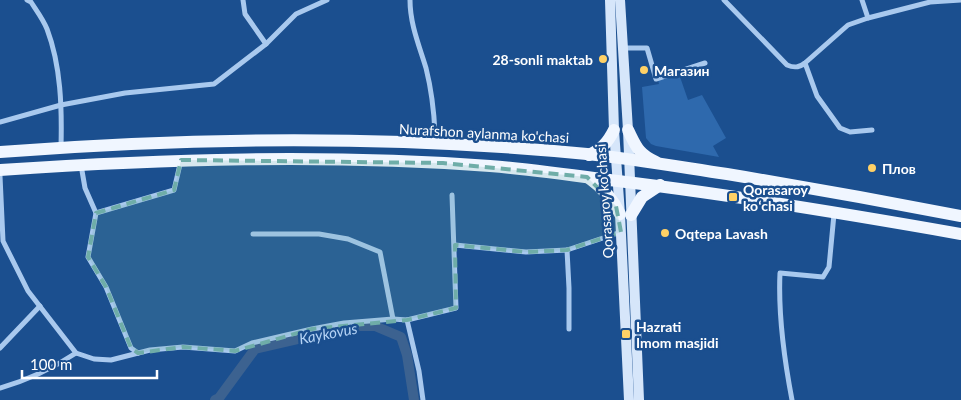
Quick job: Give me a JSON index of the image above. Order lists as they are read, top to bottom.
{
  "streets": {
    "main road": ["Nurafshon aylanma ko'chasi", "Qorasaroy ko'chasi"]
  },
  "crossings": [
    ["Nurafshon aylanma ko'chasi", "Qorasaroy ko'chasi"]
  ],
  "water": ["Kaykovus"],
  "places": {
    "other": [
      "28-sonli maktab",
      "Магазин",
      "Плов",
      "Oqtepa Lavash"
    ],
    "transit": ["Qorasaroy koʻchasi", "Hazrati Imom masjidi"]
  },
  "scale_bar": "100 m"
}
